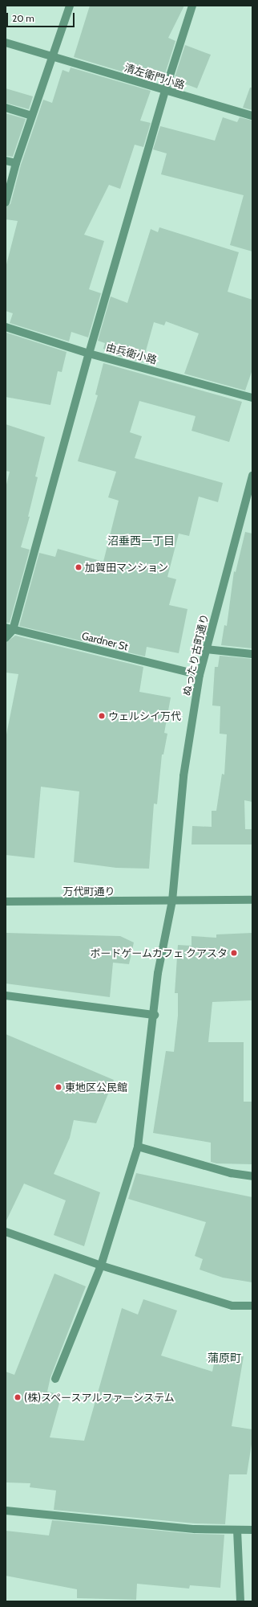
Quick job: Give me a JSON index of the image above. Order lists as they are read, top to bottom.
{
  "streets": {
    "street": [
      "清左衛門小路",
      "由兵衛小路",
      "Gardner St",
      "ぬったり古町通り",
      "万代町通り"
    ]
  },
  "crossings": [
    ["Gardner St", "ぬったり古町通り"],
    ["ぬったり古町通り", "万代町通り"]
  ],
  "districts": ["沼垂西一丁目", "蒲原町"],
  "places": [
    "加賀田マンション",
    "ウェルシイ万代",
    "ボードゲームカフェ クアスタ",
    "東地区公民館",
    "(株)スペースアルファーシステム"
  ],
  "scale_bar": "20 m"
}
